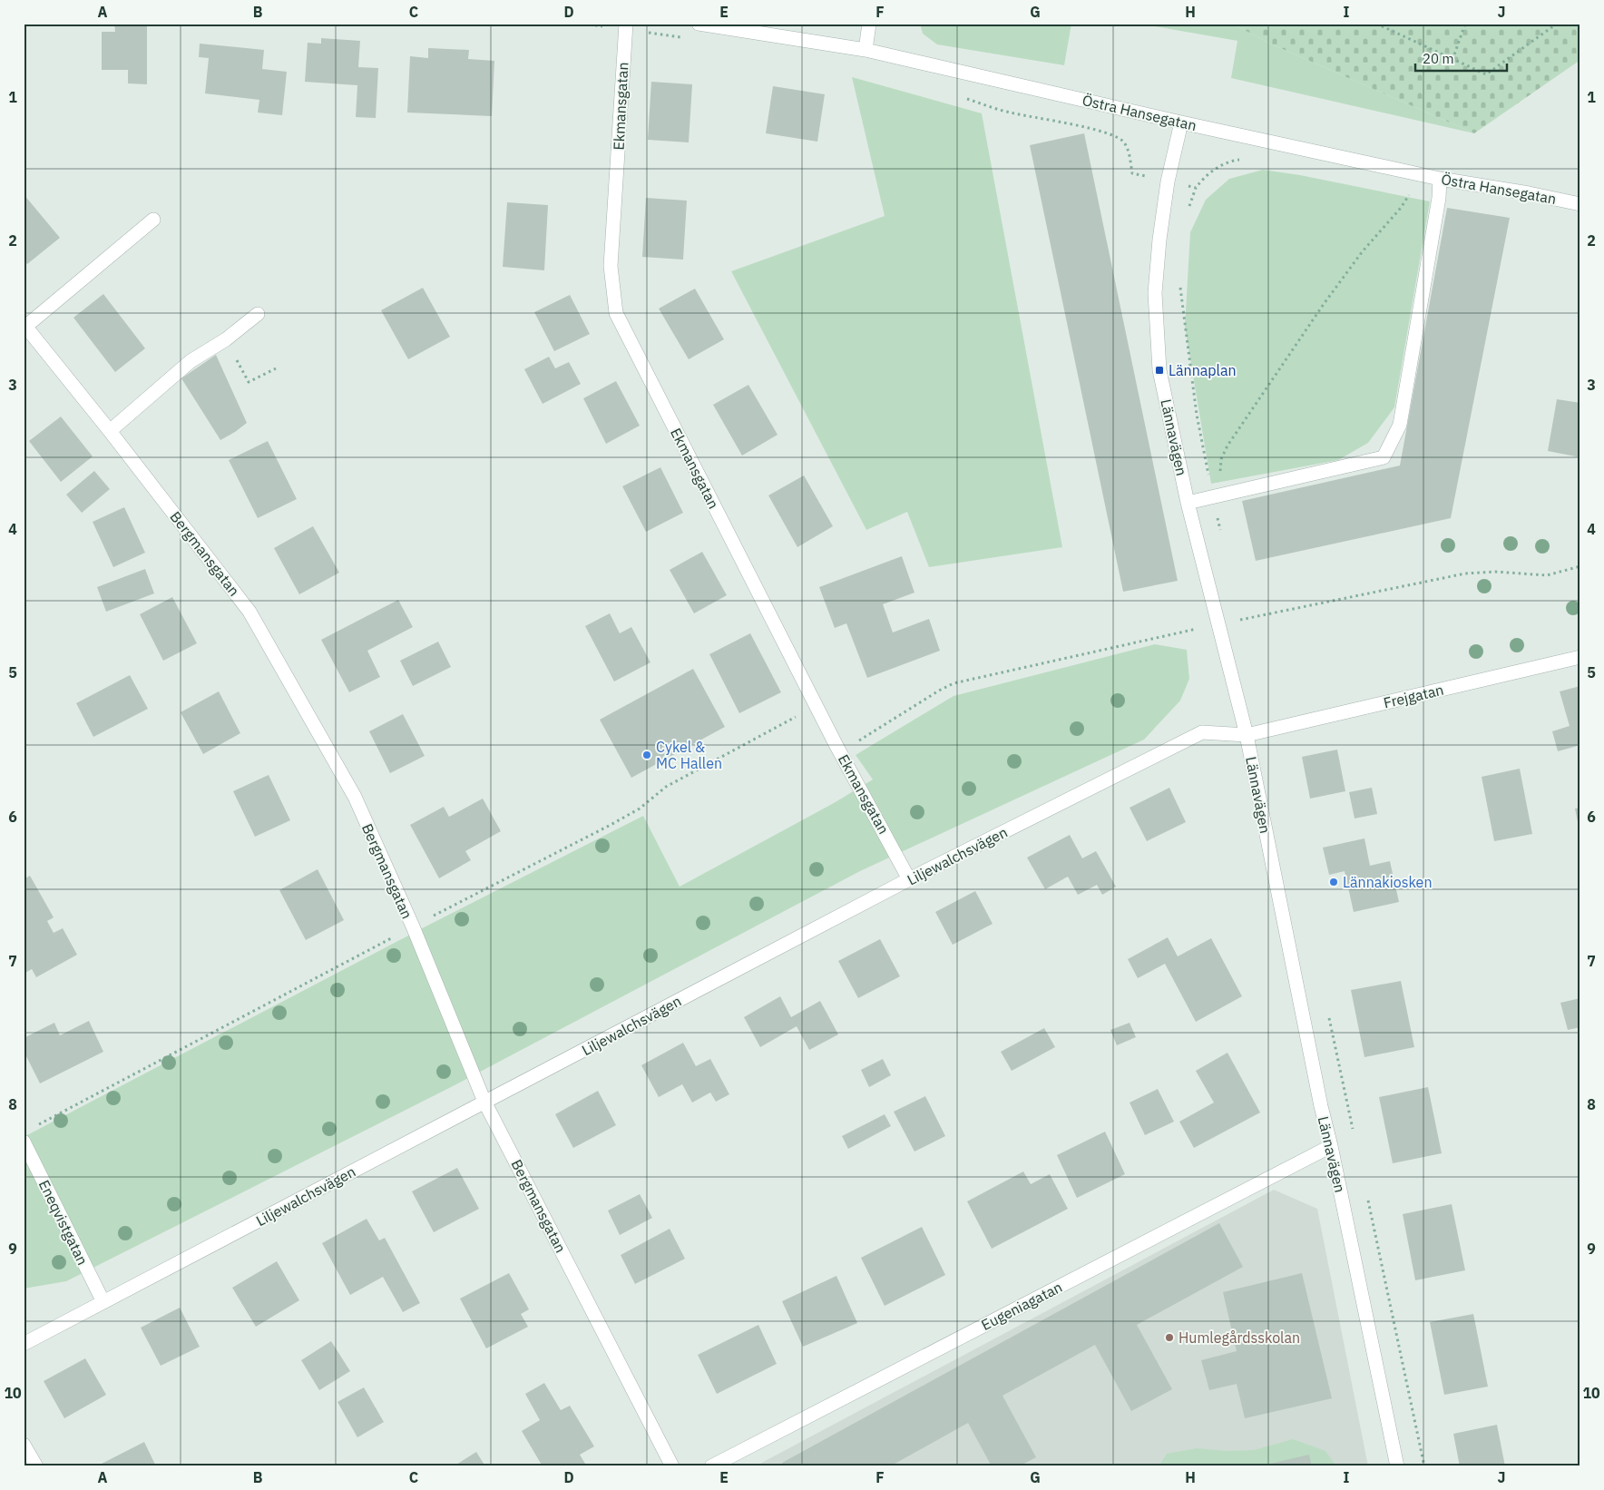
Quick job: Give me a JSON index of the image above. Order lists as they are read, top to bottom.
{
  "streets": {
    "street": [
      "Ekmansgatan",
      "Östra Hansegatan",
      "Lännavägen",
      "Bergmansgatan",
      "Frejgatan",
      "Liljewalchsvägen",
      "Eneqvistgatan",
      "Eugeniagatan"
    ]
  },
  "crossings": [
    ["Ekmansgatan", "Liljewalchsvägen"],
    ["Östra Hansegatan", "Lännavägen"],
    ["Lännavägen", "Frejgatan"],
    ["Lännavägen", "Liljewalchsvägen"],
    ["Lännavägen", "Eugeniagatan"],
    ["Bergmansgatan", "Liljewalchsvägen"],
    ["Frejgatan", "Liljewalchsvägen"],
    ["Liljewalchsvägen", "Eneqvistgatan"]
  ],
  "places": {
    "transit": ["Lännaplan"],
    "other": ["Cykel & MC Hallen", "Lännakiosken", "Humlegårdsskolan"]
  },
  "scale_bar": "20 m",
  "grid": {
    "columns": [
      "A",
      "B",
      "C",
      "D",
      "E",
      "F",
      "G",
      "H",
      "I",
      "J"
    ],
    "rows": [
      "1",
      "2",
      "3",
      "4",
      "5",
      "6",
      "7",
      "8",
      "9",
      "10"
    ]
  }
}
